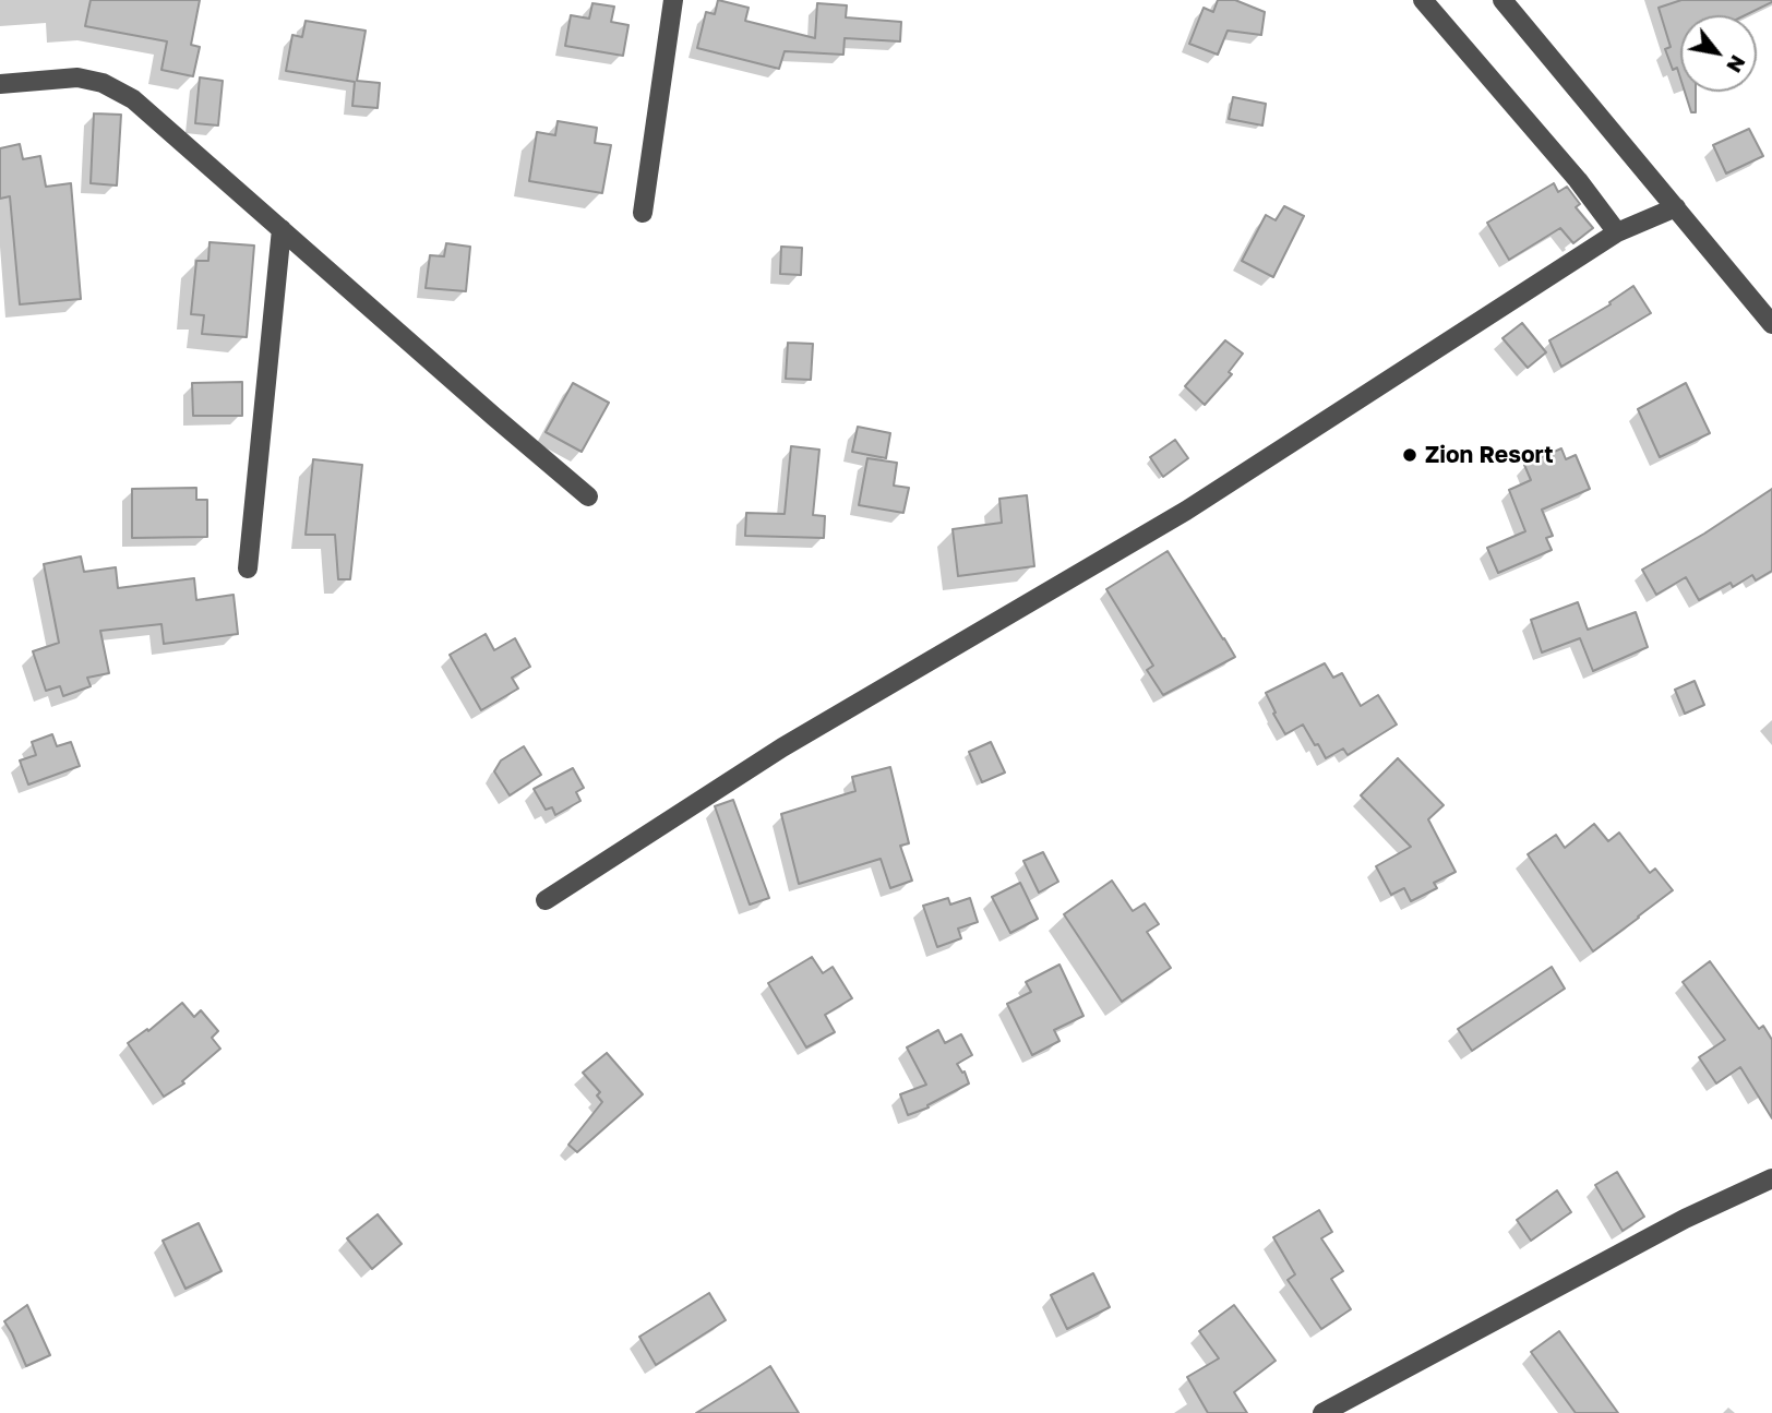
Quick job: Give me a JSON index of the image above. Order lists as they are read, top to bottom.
{
  "places": ["Zion Resort"],
  "north": "bottom right"
}
